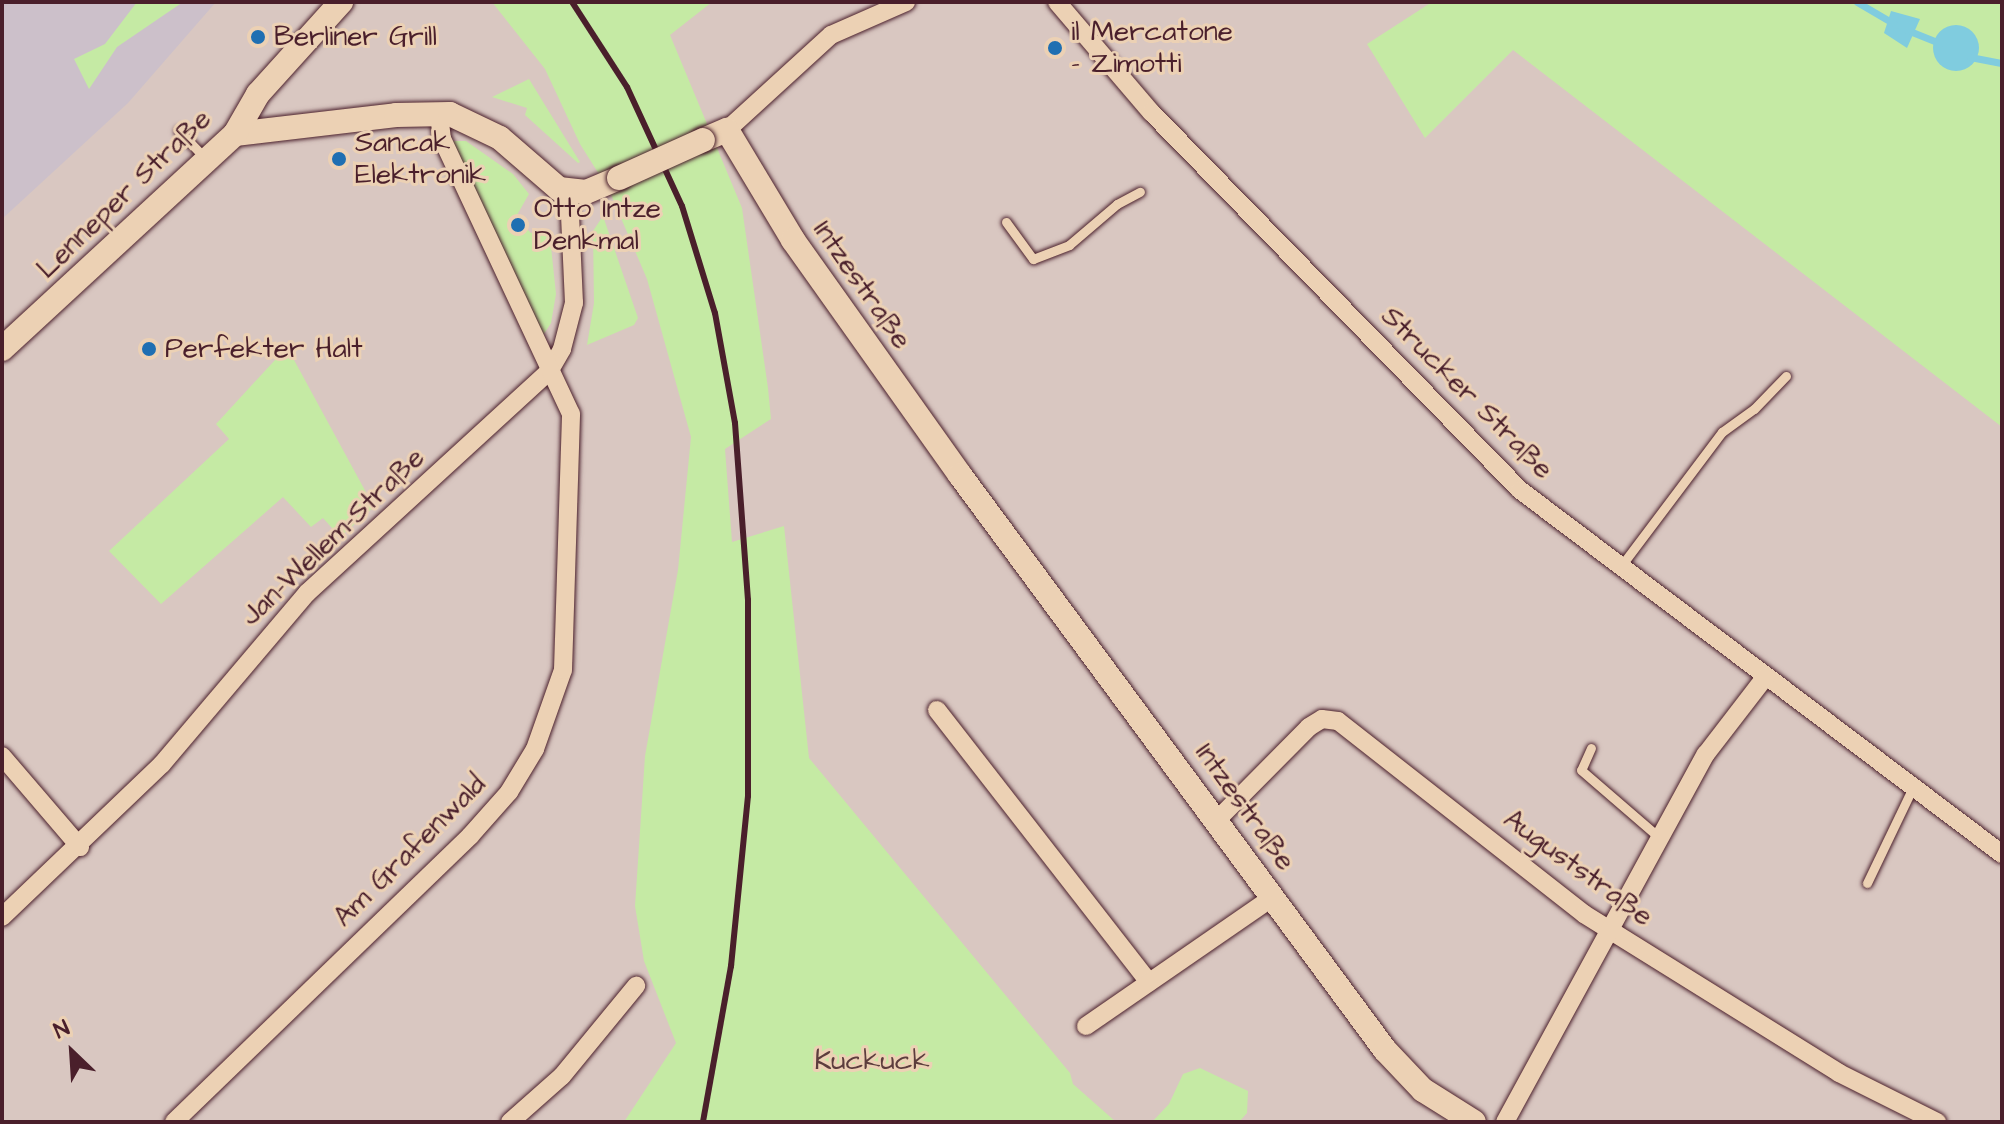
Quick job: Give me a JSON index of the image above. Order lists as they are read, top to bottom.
{
  "streets": {
    "main road": ["Lenneper Straße", "Intzestraße"],
    "street": [
      "Strucker Straße",
      "Jan-Wellem-Straße",
      "Am Grafenwald",
      "Auguststraße"
    ]
  },
  "crossings": [
    ["Intzestraße", "Auguststraße"],
    ["Jan-Wellem-Straße", "Am Grafenwald"]
  ],
  "parks": ["Kuckuck"],
  "places": [
    "Berliner Grill",
    "il Mercatone - Zimotti",
    "Sancak Elektronik",
    "Otto Intze Denkmal",
    "Perfekter Halt"
  ],
  "north": "top left"
}
